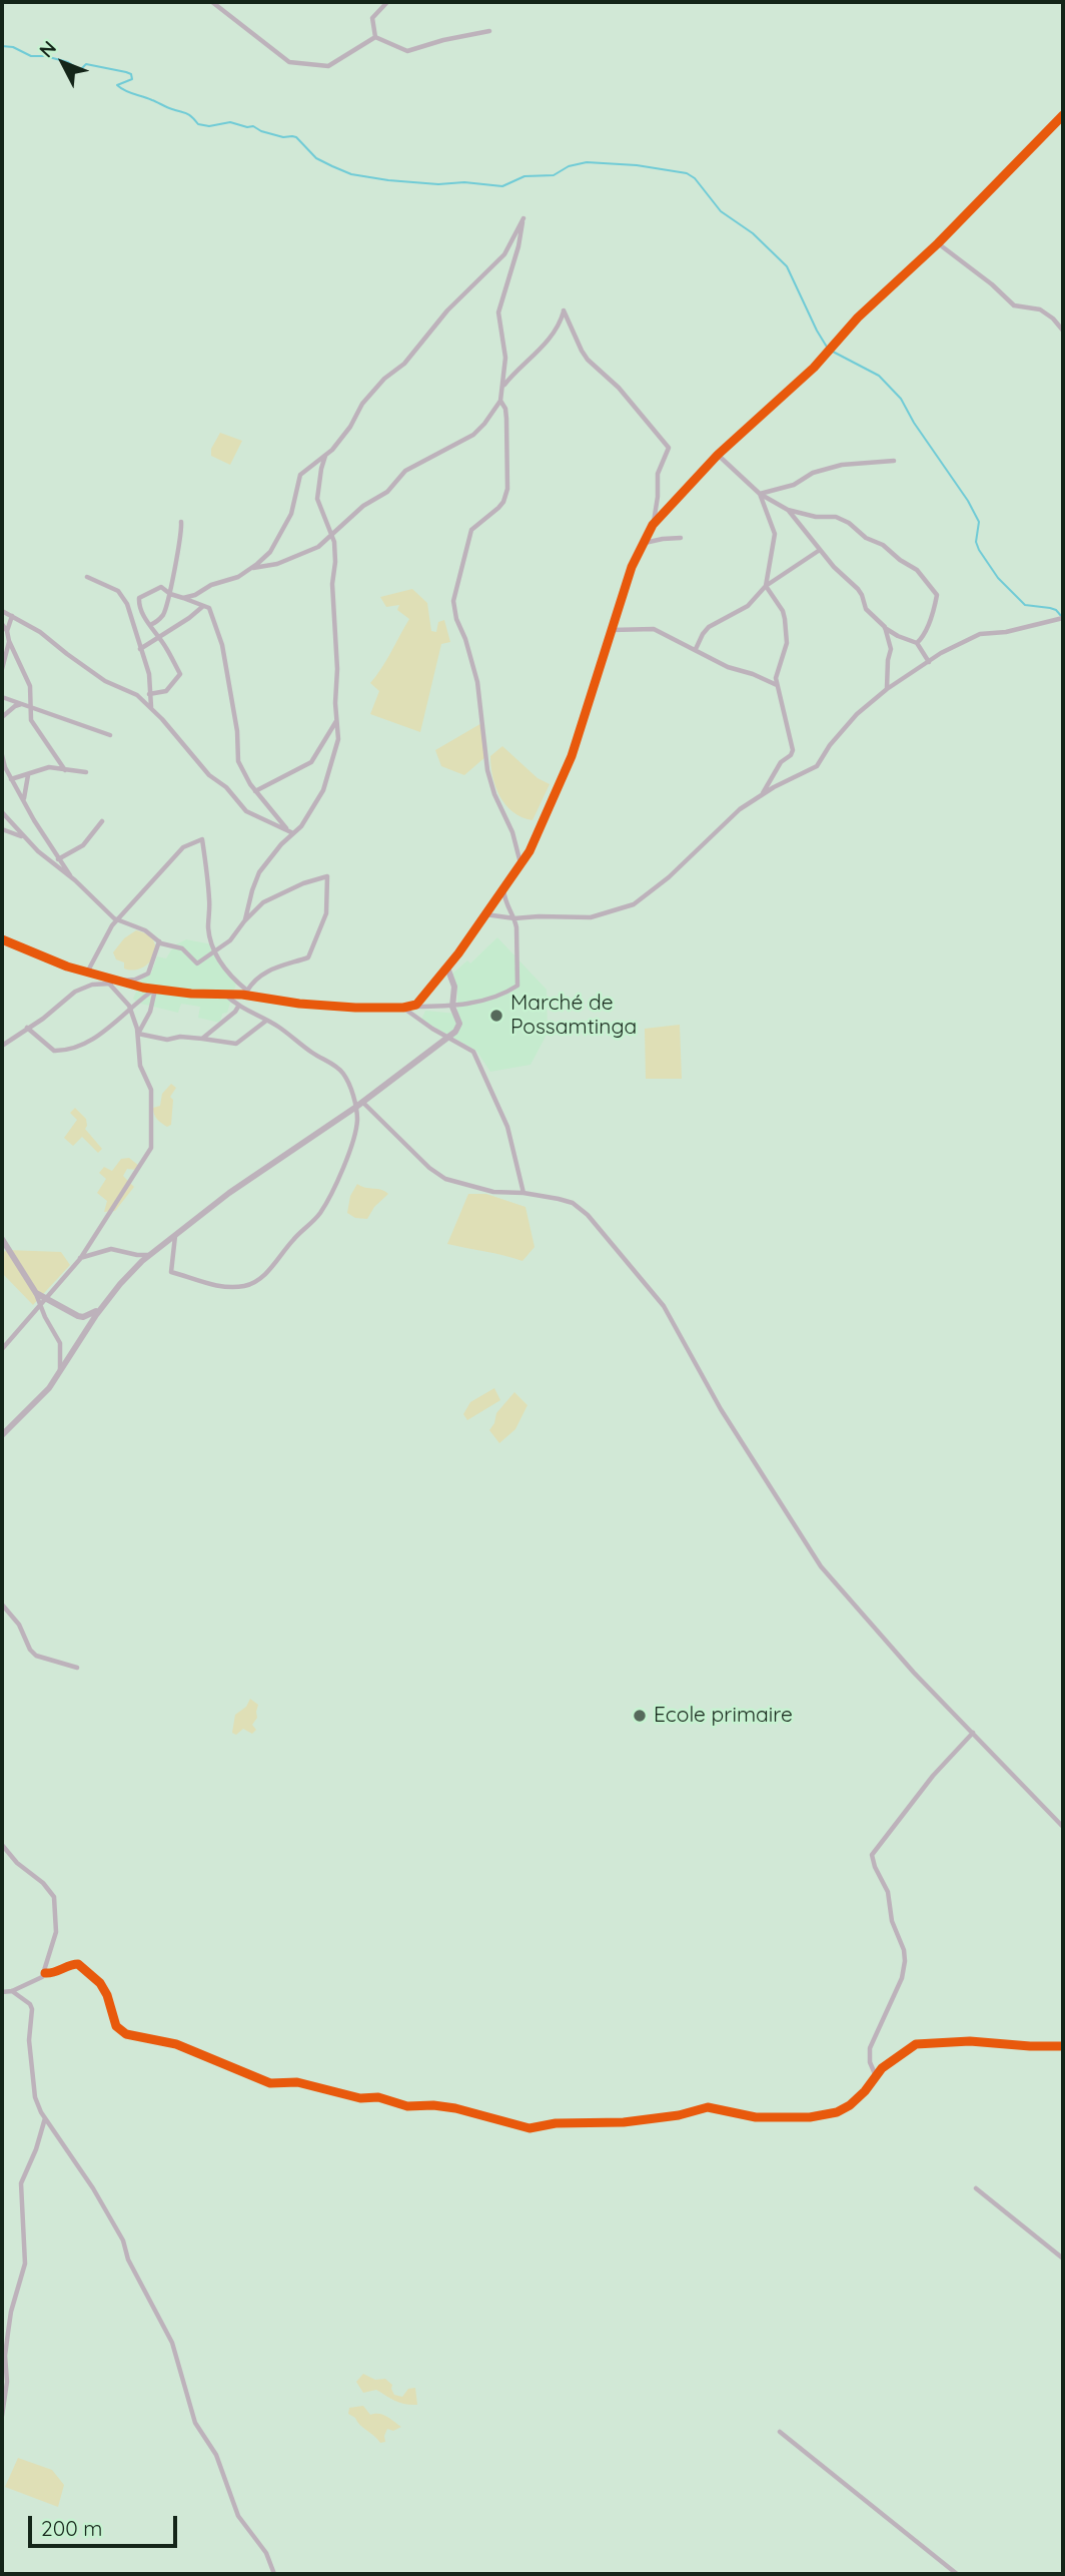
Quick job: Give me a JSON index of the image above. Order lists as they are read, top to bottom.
{
  "places": ["Marché de Possamtinga", "Ecole primaire"],
  "scale_bar": "200 m",
  "north": "top left"
}
